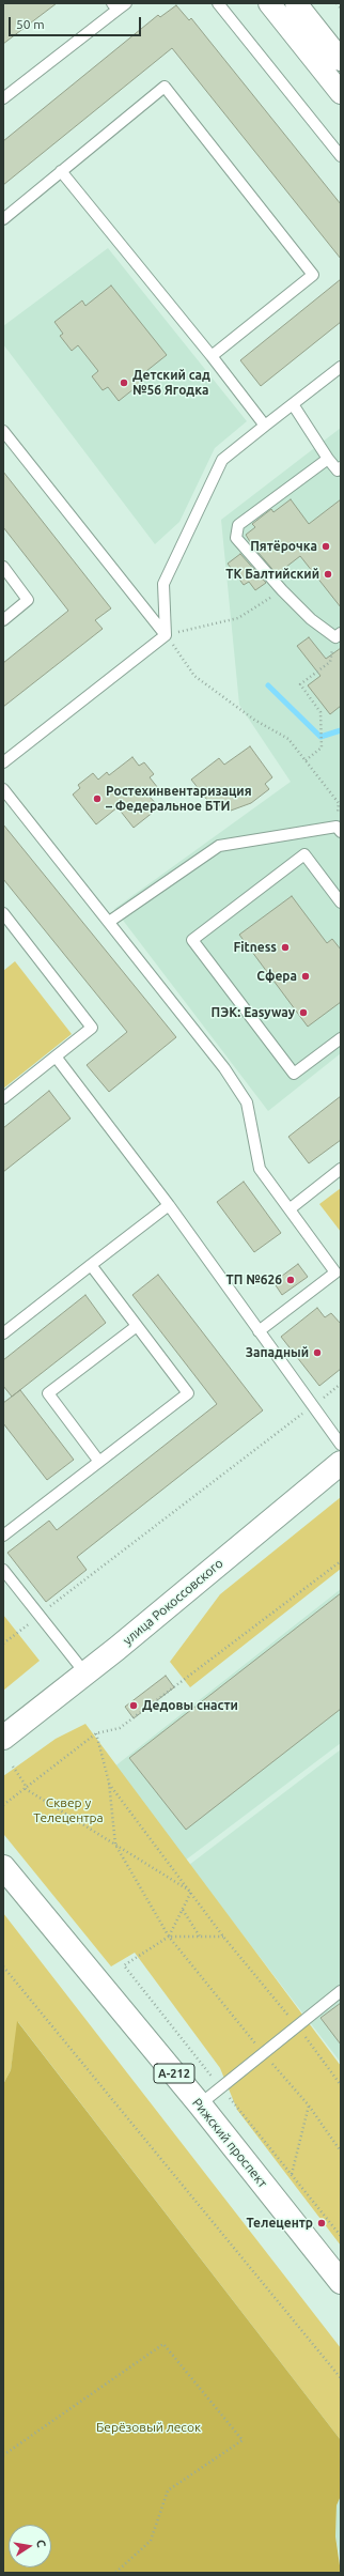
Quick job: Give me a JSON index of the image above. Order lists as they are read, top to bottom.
{
  "streets": {
    "main road": ["улица Рокоссовского", "А-212", "Рижский проспект"]
  },
  "parks": ["Сквер у Телецентра", "Берёзовый лесок"],
  "places": [
    "Детский сад №56 Ягодка",
    "Пятёрочка",
    "ТК Балтийский",
    "Ростехинвентаризация – Федеральное БТИ",
    "Fitness",
    "Сфера",
    "ПЭК: Easyway",
    "ТП №626",
    "Западный",
    "Дедовы снасти",
    "Телецентр"
  ],
  "scale_bar": "50 m",
  "north": "right"
}
